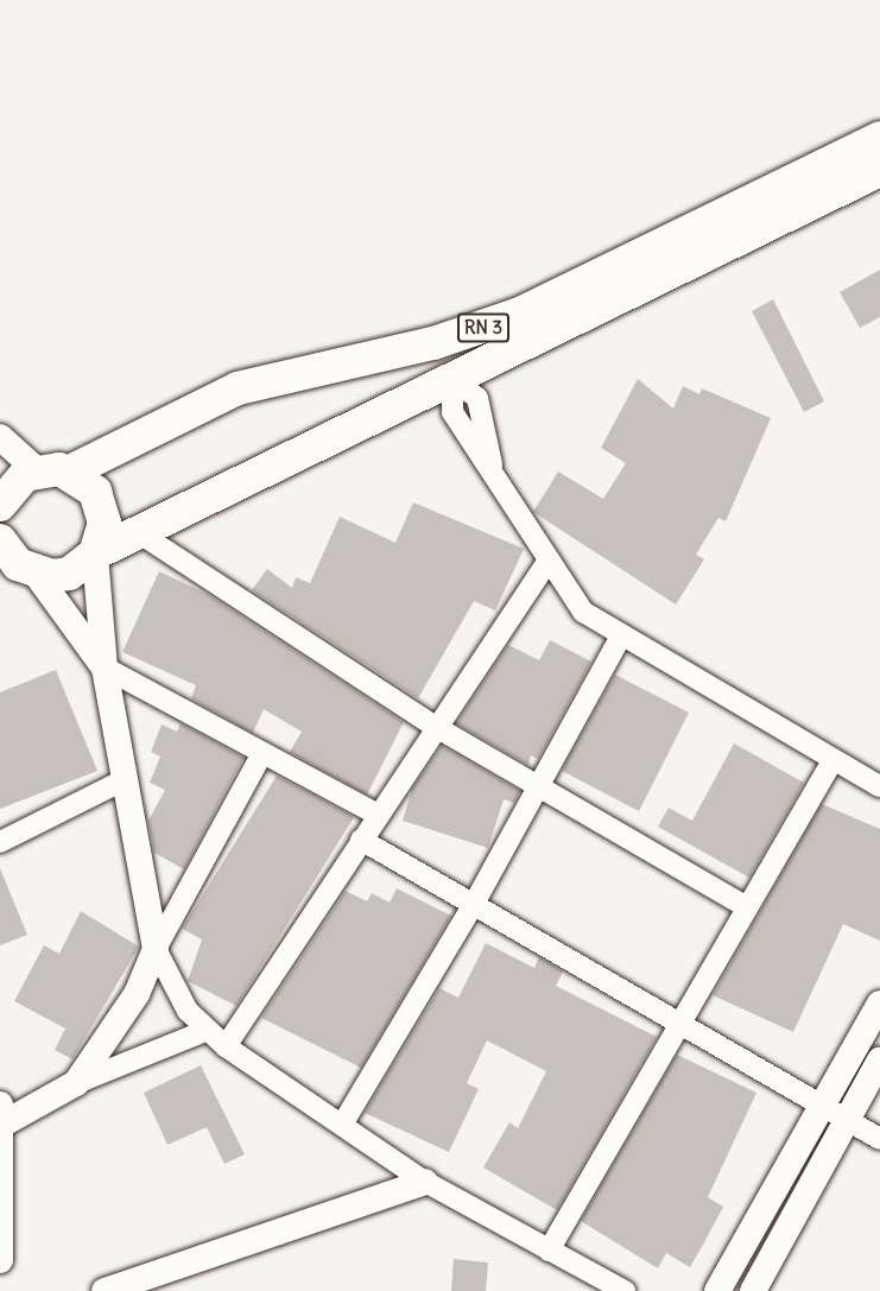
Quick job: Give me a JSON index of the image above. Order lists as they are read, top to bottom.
{
  "streets": {
    "main road": ["RN 3"]
  }
}
